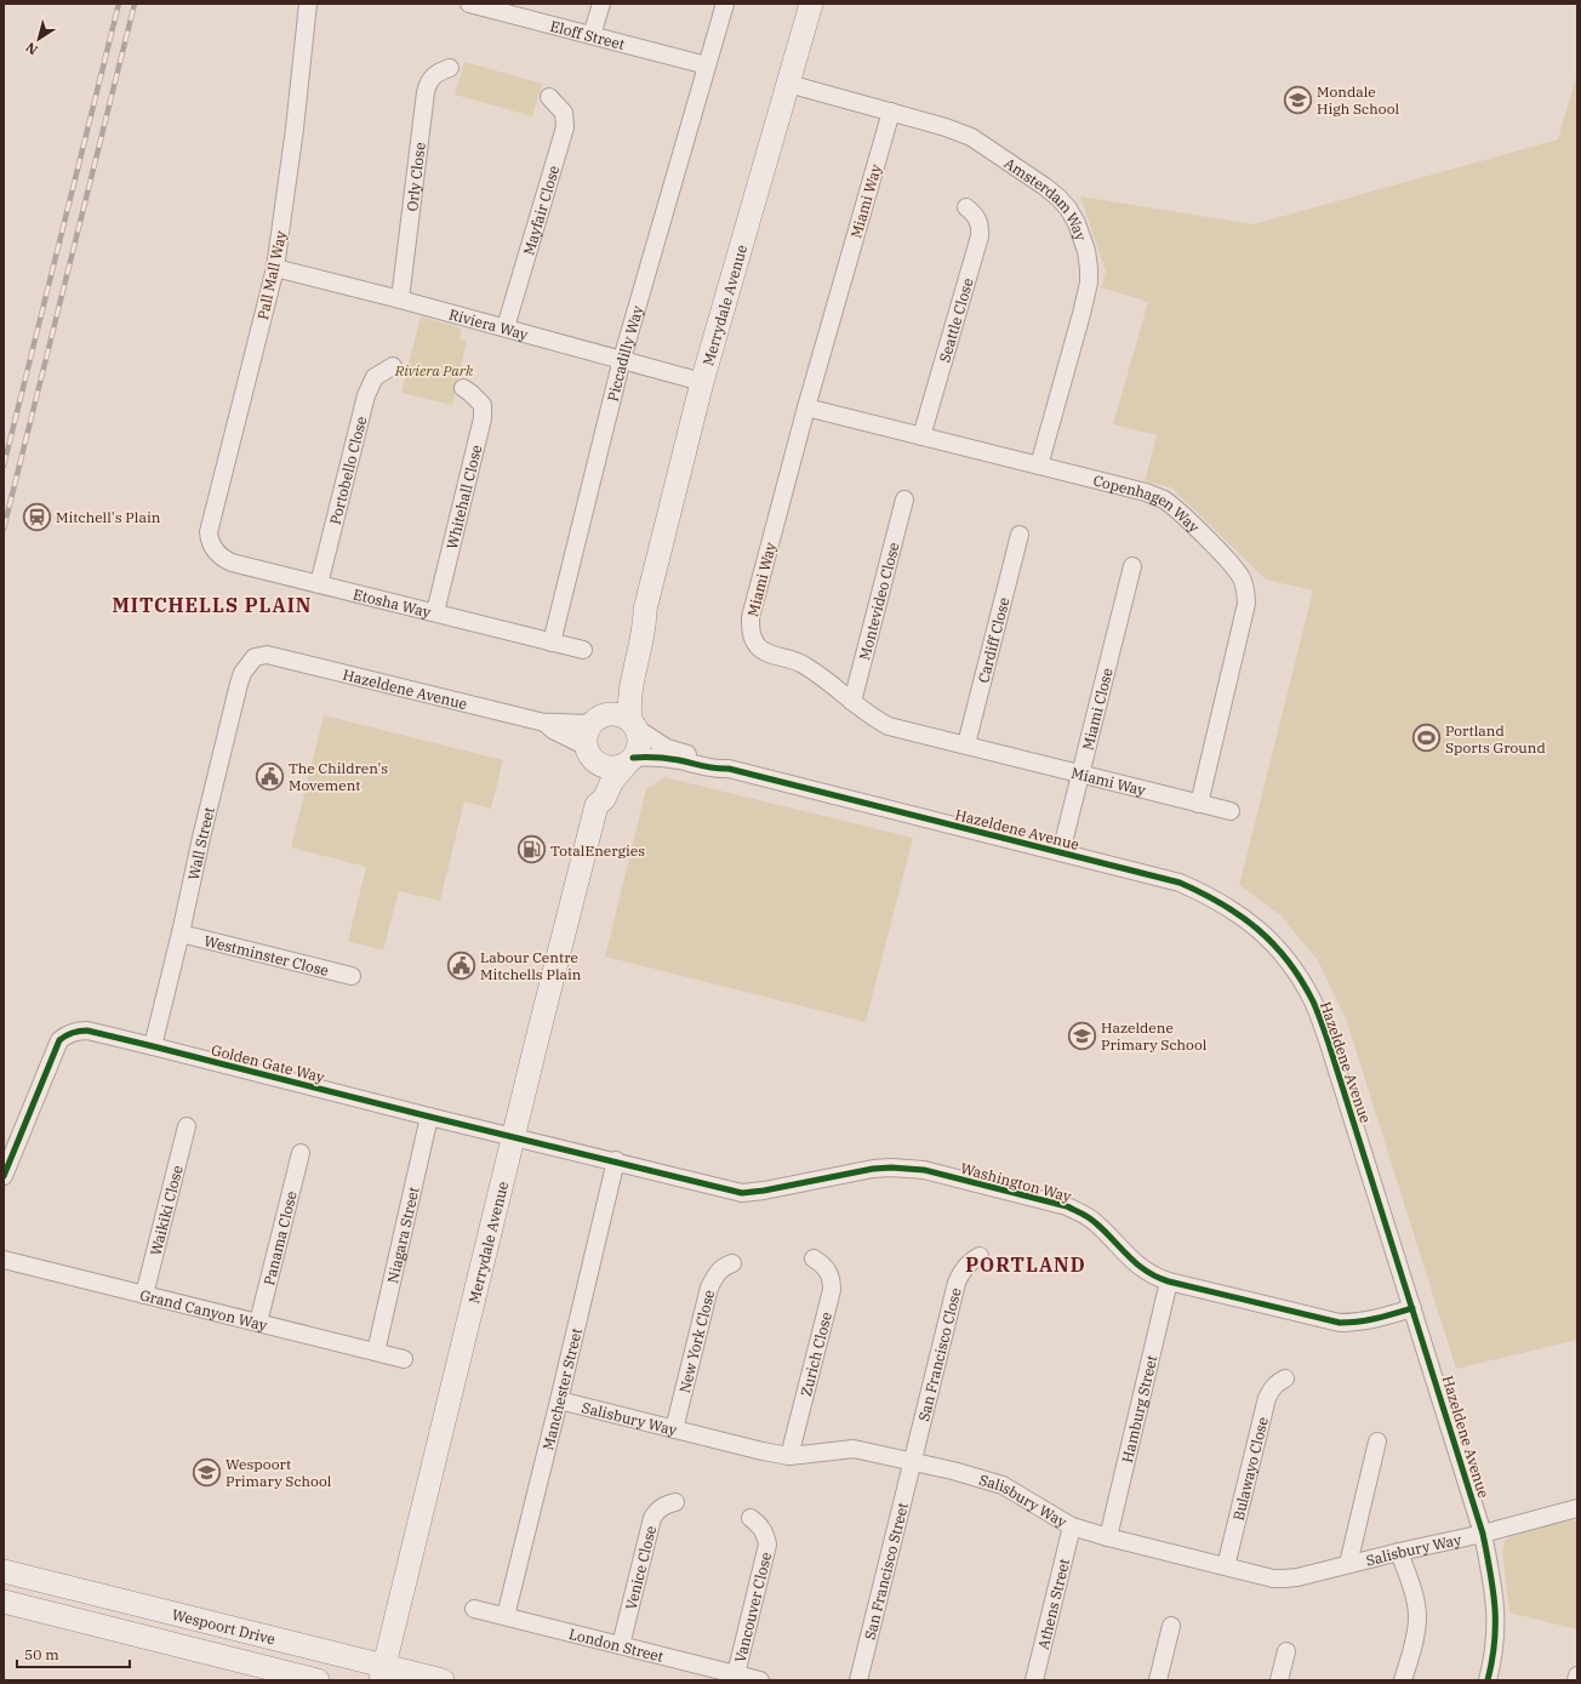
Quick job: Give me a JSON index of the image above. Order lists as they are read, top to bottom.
{
  "streets": {
    "street": [
      "Eloff Street",
      "Orly Close",
      "Miami Way",
      "Amsterdam Way",
      "Mayfair Close",
      "Pall Mall Way",
      "Merrydale Avenue",
      "Seattle Close",
      "Riviera Way",
      "Piccadilly Way",
      "Portobello Close",
      "Whitehall Close",
      "Copenhagen Way",
      "Montevideo Close",
      "Etosha Way",
      "Cardiff Close",
      "Hazeldene Avenue",
      "Miami Close",
      "Wall Street",
      "Westminster Close",
      "Golden Gate Way",
      "Washington Way",
      "Waikiki Close",
      "Niagara Street",
      "Panama Close",
      "Grand Canyon Way",
      "New York Close",
      "Zurich Close",
      "San Francisco Close",
      "Manchester Street",
      "Hamburg Street",
      "Salisbury Way",
      "Bulawayo Close",
      "Venice Close",
      "San Francisco Street",
      "Athens Street",
      "Vancouver Close",
      "Wespoort Drive",
      "London Street"
    ]
  },
  "crossings": [
    ["Eloff Street", "Piccadilly Way"],
    ["Orly Close", "Riviera Way"],
    ["Miami Way", "Amsterdam Way"],
    ["Miami Way", "Copenhagen Way"],
    ["Miami Way", "Montevideo Close"],
    ["Miami Way", "Cardiff Close"],
    ["Miami Way", "Miami Close"],
    ["Amsterdam Way", "Merrydale Avenue"],
    ["Amsterdam Way", "Copenhagen Way"],
    ["Mayfair Close", "Riviera Way"],
    ["Pall Mall Way", "Riviera Way"],
    ["Pall Mall Way", "Etosha Way"],
    ["Merrydale Avenue", "Riviera Way"],
    ["Merrydale Avenue", "Hazeldene Avenue"],
    ["Merrydale Avenue", "Golden Gate Way"],
    ["Merrydale Avenue", "Wespoort Drive"],
    ["Seattle Close", "Copenhagen Way"],
    ["Riviera Way", "Piccadilly Way"],
    ["Piccadilly Way", "Etosha Way"],
    ["Portobello Close", "Etosha Way"],
    ["Whitehall Close", "Etosha Way"],
    ["Hazeldene Avenue", "Miami Close"],
    ["Hazeldene Avenue", "Wall Street"],
    ["Hazeldene Avenue", "Washington Way"],
    ["Hazeldene Avenue", "Salisbury Way"],
    ["Wall Street", "Westminster Close"],
    ["Wall Street", "Golden Gate Way"],
    ["Golden Gate Way", "Washington Way"],
    ["Golden Gate Way", "Niagara Street"],
    ["Golden Gate Way", "Manchester Street"],
    ["Washington Way", "Manchester Street"],
    ["Washington Way", "Hamburg Street"],
    ["Waikiki Close", "Grand Canyon Way"],
    ["Niagara Street", "Grand Canyon Way"],
    ["Panama Close", "Grand Canyon Way"],
    ["New York Close", "Salisbury Way"],
    ["Zurich Close", "Salisbury Way"],
    ["San Francisco Close", "Salisbury Way"],
    ["San Francisco Close", "San Francisco Street"],
    ["Manchester Street", "Salisbury Way"],
    ["Manchester Street", "London Street"],
    ["Hamburg Street", "Salisbury Way"],
    ["Salisbury Way", "Bulawayo Close"],
    ["Salisbury Way", "San Francisco Street"],
    ["Salisbury Way", "Athens Street"],
    ["Venice Close", "London Street"],
    ["Vancouver Close", "London Street"]
  ],
  "districts": ["MITCHELLS PLAIN", "PORTLAND"],
  "parks": ["Riviera Park"],
  "places": {
    "school or university": ["Mondale High School", "Hazeldene Primary School", "Wespoort Primary School"],
    "station": ["Mitchell's Plain"],
    "sports": ["Portland Sports Ground"],
    "public building": ["The Children's Movement", "Labour Centre Mitchells Plain"],
    "fuel station": ["TotalEnergies"]
  },
  "scale_bar": "50 m",
  "north": "bottom left"
}
